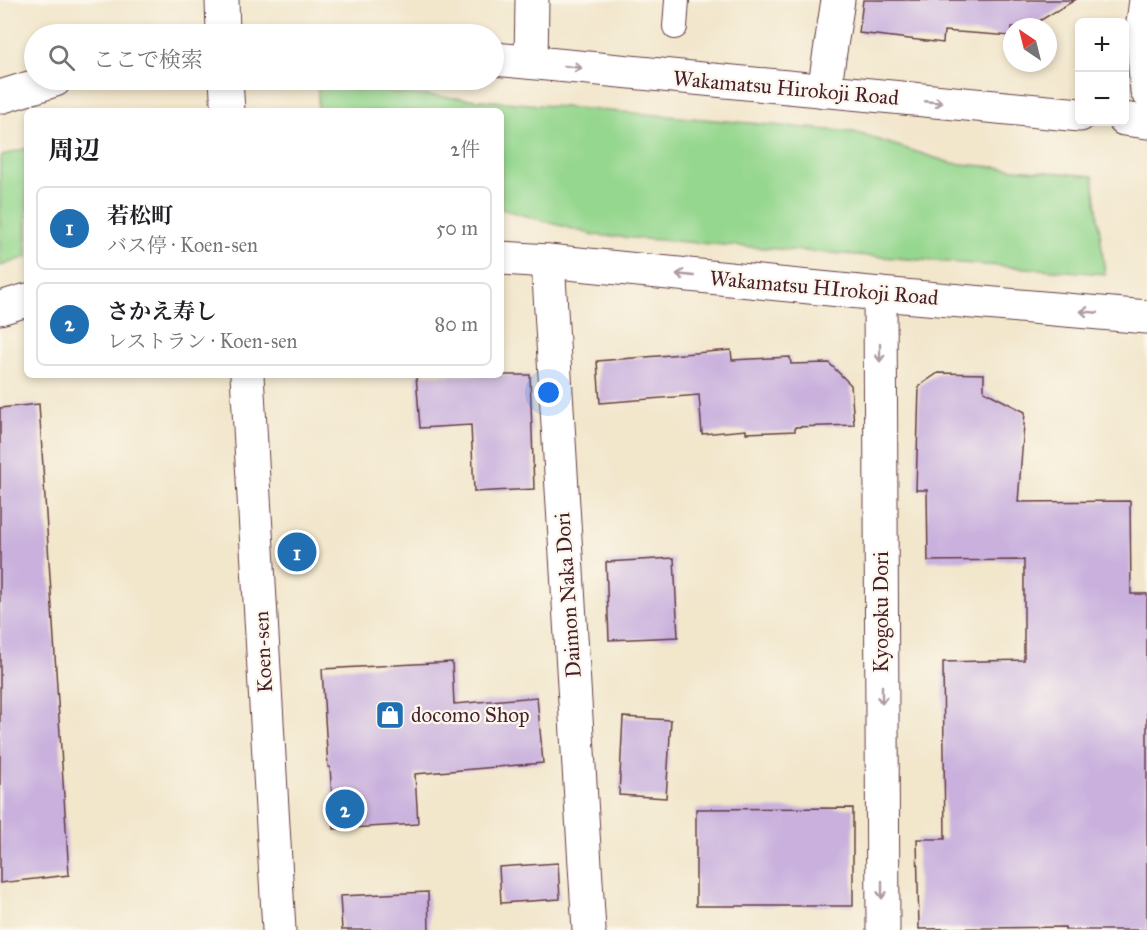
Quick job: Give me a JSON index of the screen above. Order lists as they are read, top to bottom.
{
  "streets": {
    "street": [
      "Wakamatsu Hirokoji Road",
      "Wakamatsu HIrokoji Road",
      "Daimon Naka Dori",
      "Kyogoku Dori",
      "Koen-sen"
    ]
  },
  "crossings": [
    ["Wakamatsu HIrokoji Road", "Daimon Naka Dori"],
    ["Wakamatsu HIrokoji Road", "Kyogoku Dori"]
  ],
  "one_way": ["Wakamatsu Hirokoji Road", "Wakamatsu HIrokoji Road", "Kyogoku Dori"],
  "places": {
    "shop": ["docomo Shop"]
  },
  "north": "top left",
  "page": {
    "map_buttons": ["+", "−"],
    "search": "ここで検索",
    "heading": ["周辺", "2件"],
    "list": [
      {
        "mark": "1",
        "name": "若松町",
        "note": "バス停 · Koen-sen",
        "value": "50 m"
      },
      {
        "mark": "2",
        "name": "さかえ寿し",
        "note": "レストラン · Koen-sen",
        "value": "80 m"
      }
    ],
    "pins": ["1", "2"]
  }
}
